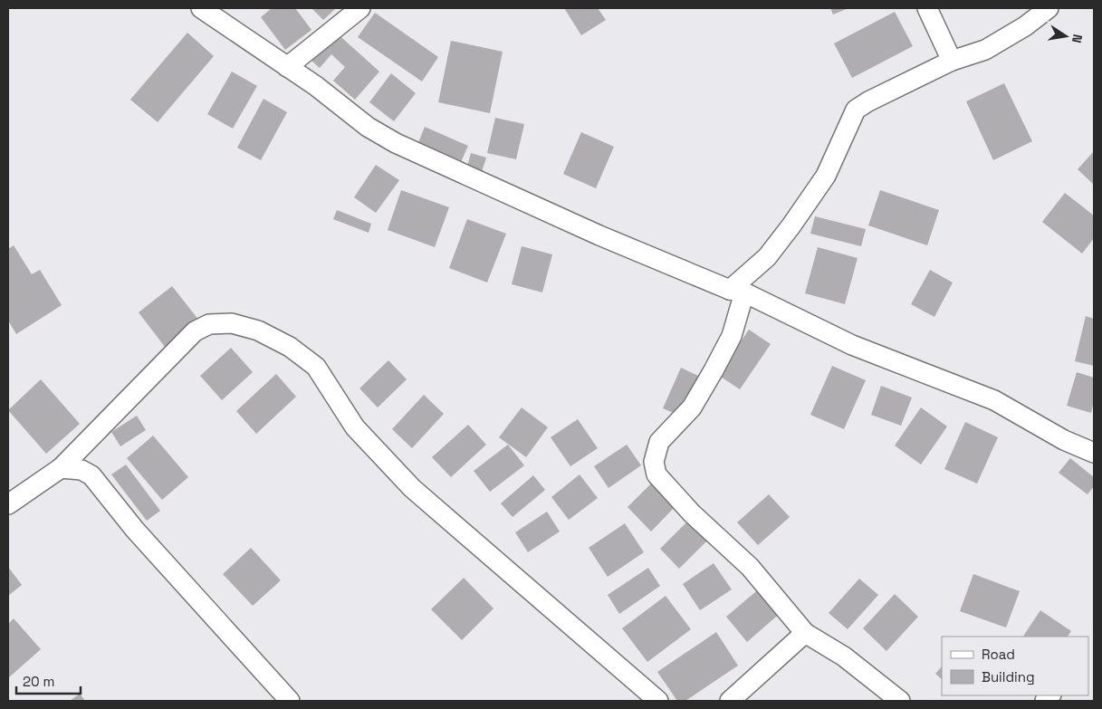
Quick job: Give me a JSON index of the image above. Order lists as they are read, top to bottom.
{
  "legend": ["Road", "Building"],
  "scale_bar": "20 m",
  "north": "right"
}
